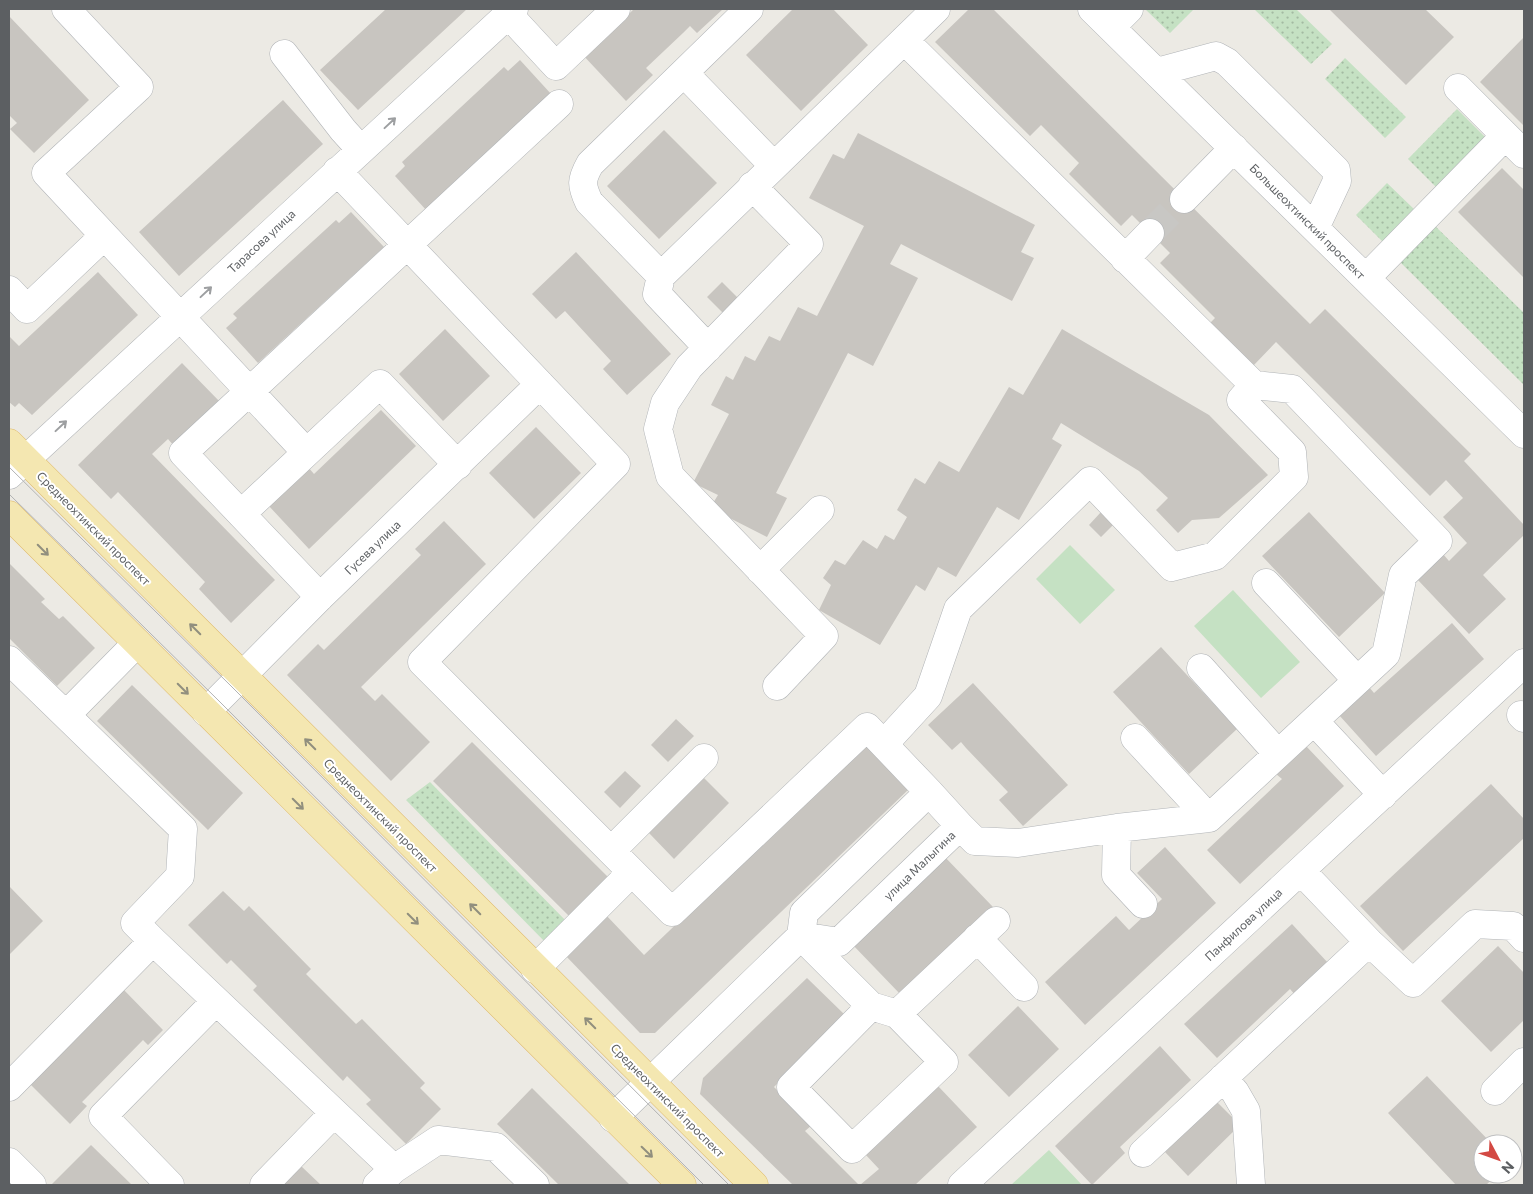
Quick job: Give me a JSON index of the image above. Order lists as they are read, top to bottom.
{
  "streets": {
    "main road": ["Среднеохтинский проспект"],
    "street": [
      "Большеохтинский проспект",
      "Тарасова улица",
      "Гусева улица",
      "улица Малыгина",
      "Панфилова улица"
    ]
  },
  "crossings": [
    ["Тарасова улица", "Среднеохтинский проспект"],
    ["Среднеохтинский проспект", "Гусева улица"]
  ],
  "north": "bottom right"
}
